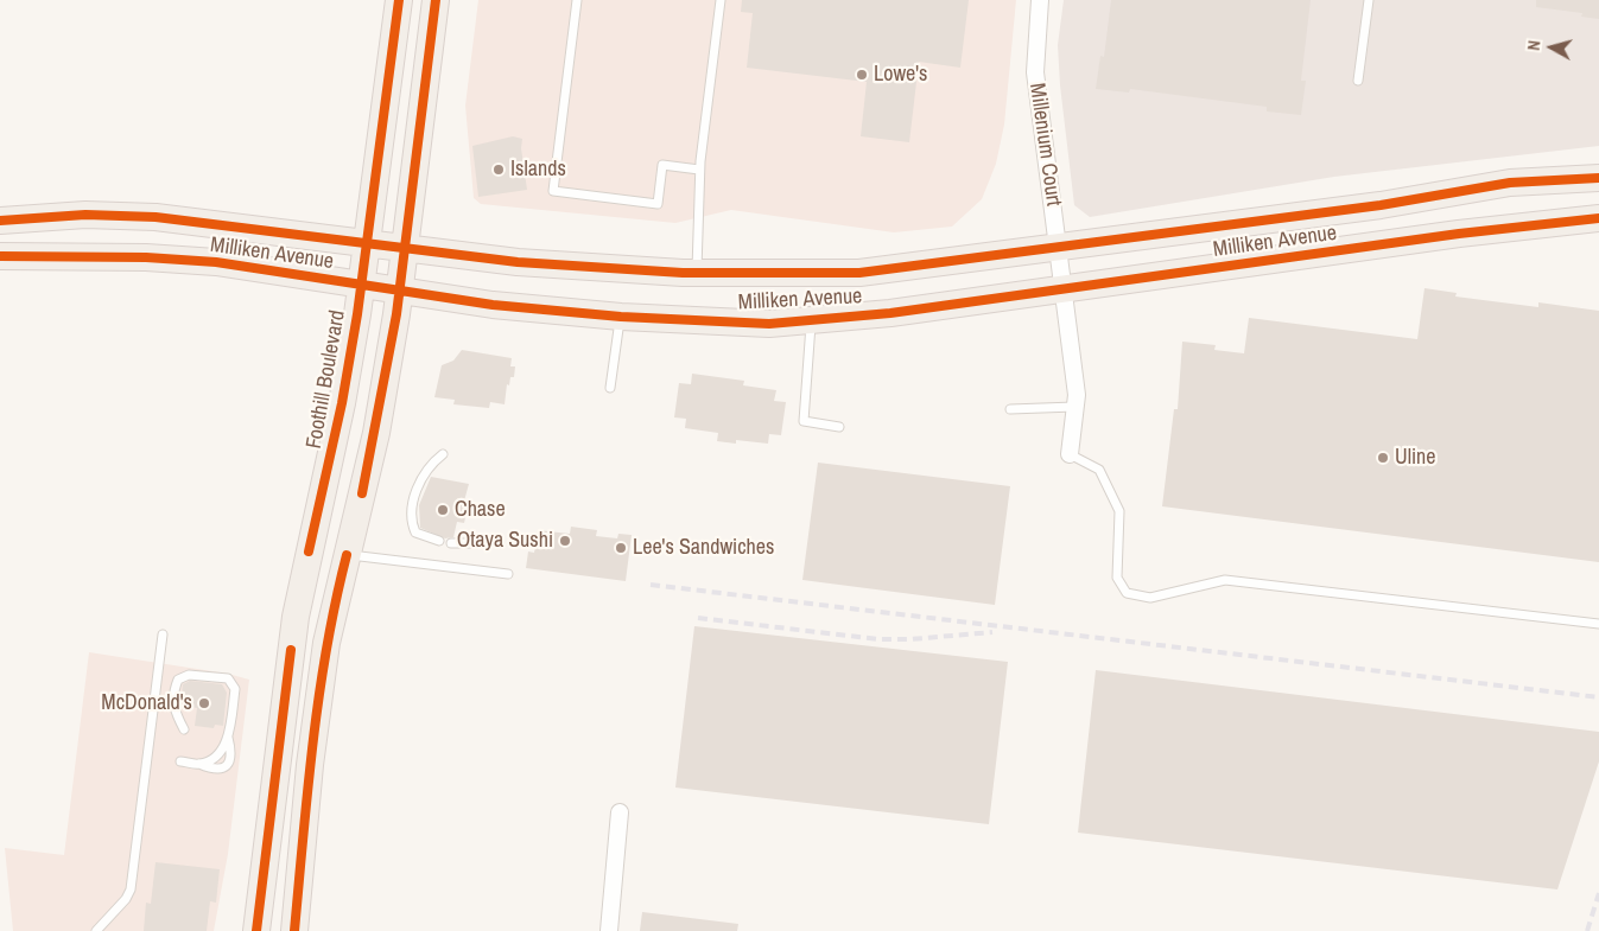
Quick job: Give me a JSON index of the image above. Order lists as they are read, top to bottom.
{
  "streets": {
    "main road": ["Milliken Avenue", "Foothill Boulevard"],
    "street": ["Millenium Court"]
  },
  "crossings": [
    ["Millenium Court", "Milliken Avenue"],
    ["Milliken Avenue", "Foothill Boulevard"]
  ],
  "places": [
    "Lowe's",
    "Islands",
    "Uline",
    "Chase",
    "Otaya Sushi",
    "Lee's Sandwiches",
    "McDonald's"
  ],
  "north": "left"
}
